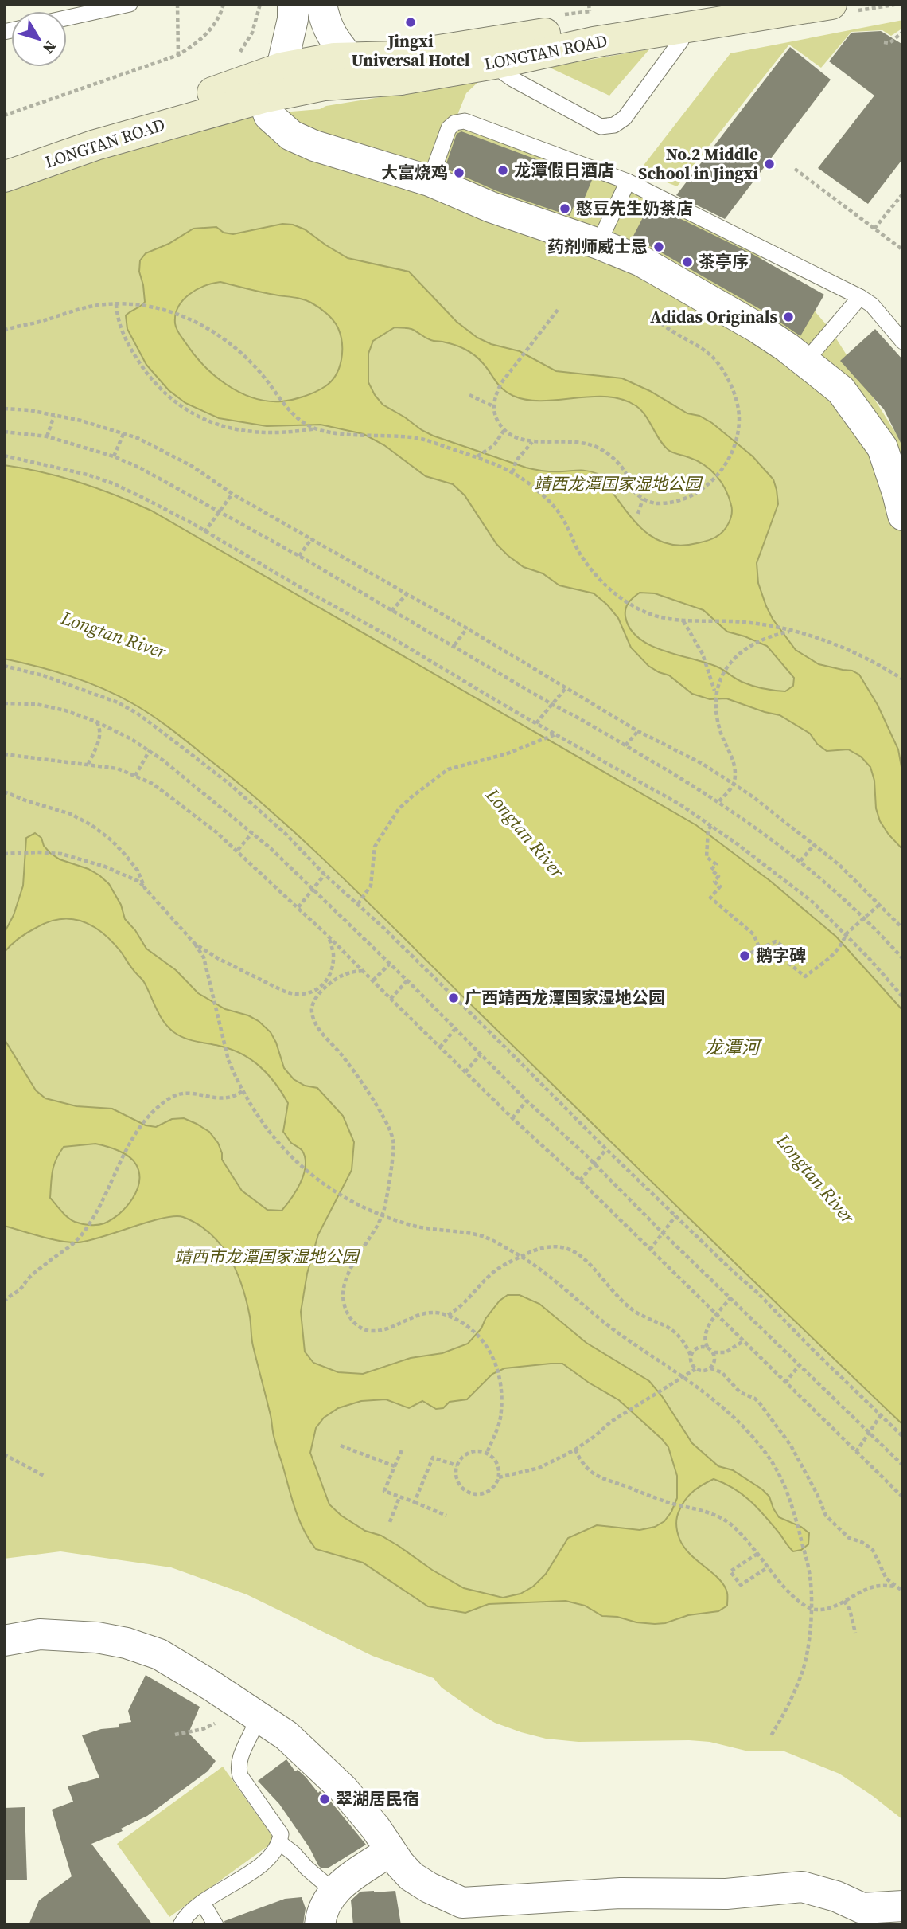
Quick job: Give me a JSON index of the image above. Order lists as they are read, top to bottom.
{
  "streets": {
    "main road": ["LONGTAN ROAD"]
  },
  "water": ["Longtan River", "龙潭河"],
  "parks": ["靖西龙潭国家湿地公园", "靖西市龙潭国家湿地公园"],
  "places": [
    "Jingxi Universal Hotel",
    "No.2 Middle School in Jingxi",
    "龙潭假日酒店",
    "大富烧鸡",
    "憨豆先生奶茶店",
    "药剂师威士忌",
    "茶亭序",
    "Adidas Originals",
    "鹅字碑",
    "广西靖西龙潭国家湿地公园",
    "翠湖居民宿"
  ],
  "north": "bottom right"
}
